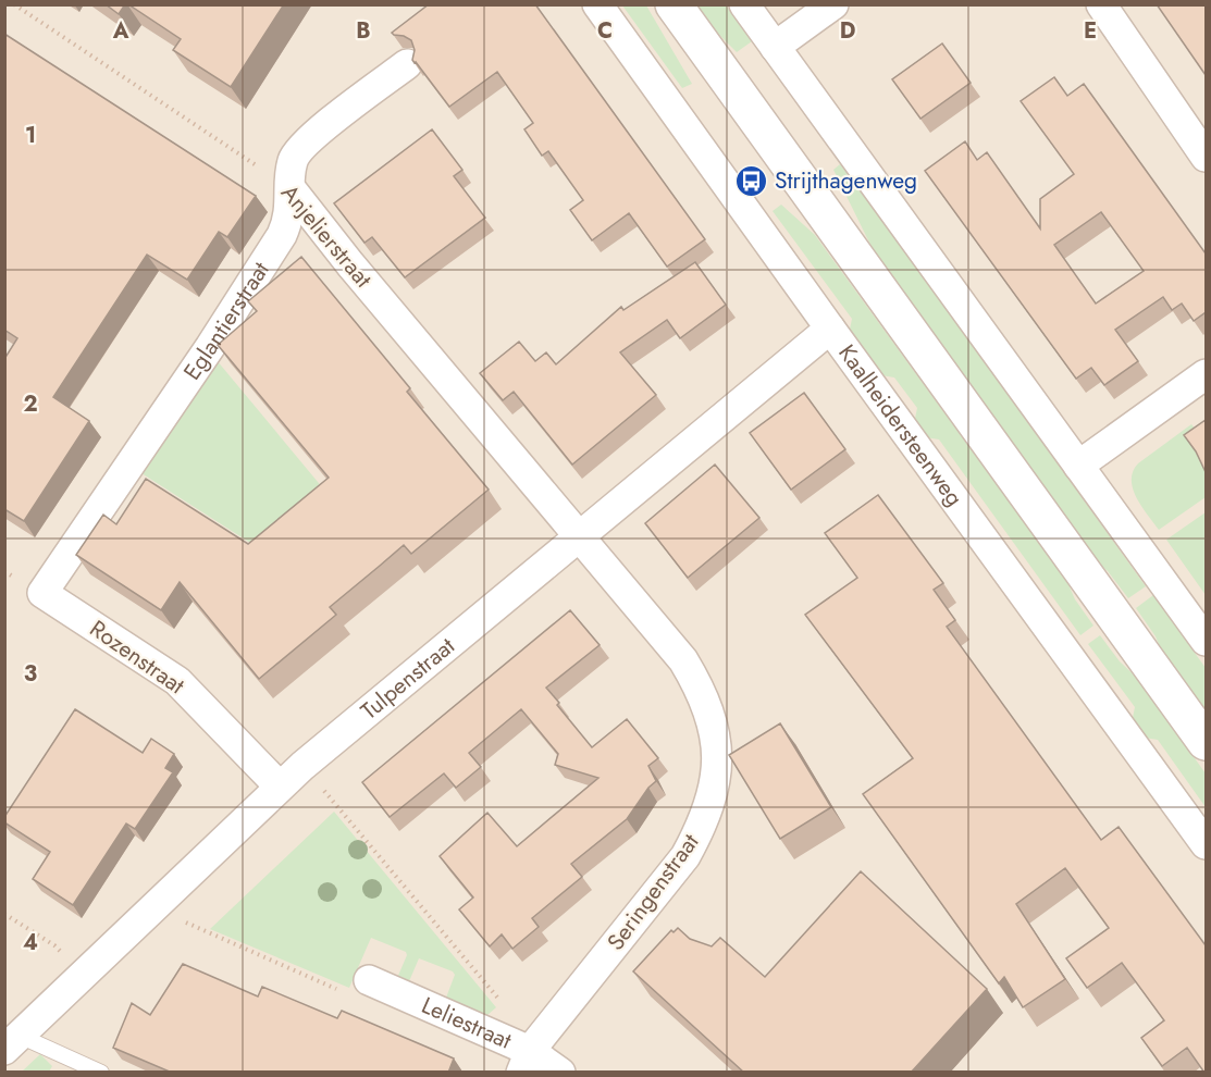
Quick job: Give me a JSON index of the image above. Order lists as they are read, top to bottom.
{
  "streets": {
    "street": [
      "Anjelierstraat",
      "Eglantierstraat",
      "Kaalheidersteenweg",
      "Rozenstraat",
      "Tulpenstraat",
      "Seringenstraat",
      "Leliestraat"
    ]
  },
  "crossings": [
    ["Anjelierstraat", "Eglantierstraat"],
    ["Anjelierstraat", "Tulpenstraat"],
    ["Anjelierstraat", "Seringenstraat"],
    ["Eglantierstraat", "Rozenstraat"],
    ["Kaalheidersteenweg", "Tulpenstraat"],
    ["Rozenstraat", "Tulpenstraat"],
    ["Tulpenstraat", "Seringenstraat"],
    ["Seringenstraat", "Leliestraat"]
  ],
  "places": {
    "bus stop": ["Strijthagenweg"]
  },
  "grid": {
    "columns": [
      "A",
      "B",
      "C",
      "D",
      "E"
    ],
    "rows": [
      "1",
      "2",
      "3",
      "4"
    ]
  }
}
